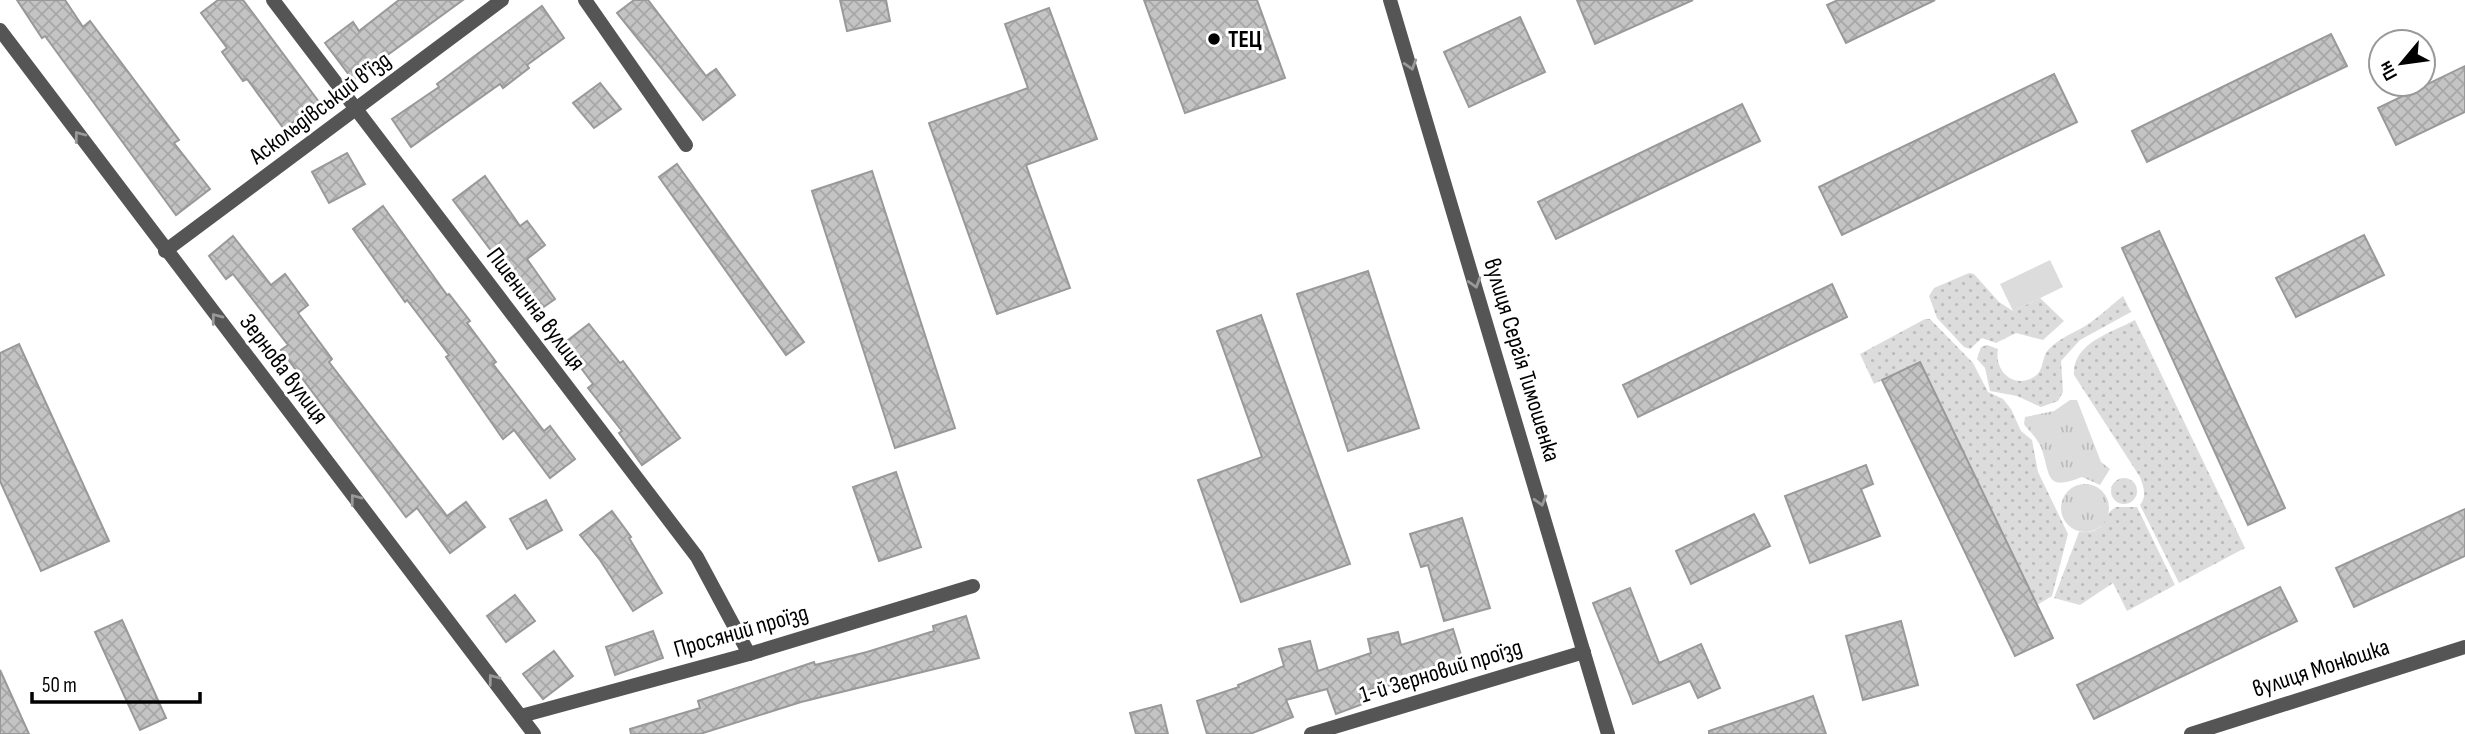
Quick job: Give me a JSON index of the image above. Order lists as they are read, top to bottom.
{
  "streets": {
    "street": [
      "Аскольдівський в'їзд",
      "Пшенична вулиця",
      "вулиця Сергія Тимошенка",
      "Зернова вулиця",
      "Просяний проїзд",
      "вулиця Монюшка",
      "1-й Зерновий проїзд"
    ]
  },
  "crossings": [
    ["Аскольдівський в'їзд", "Пшенична вулиця"],
    ["Аскольдівський в'їзд", "Зернова вулиця"],
    ["Пшенична вулиця", "Просяний проїзд"],
    ["вулиця Сергія Тимошенка", "1-й Зерновий проїзд"],
    ["Зернова вулиця", "Просяний проїзд"]
  ],
  "one_way": ["вулиця Сергія Тимошенка", "Зернова вулиця"],
  "places": ["ТЕЦ"],
  "scale_bar": "50 m",
  "north": "bottom left"
}
